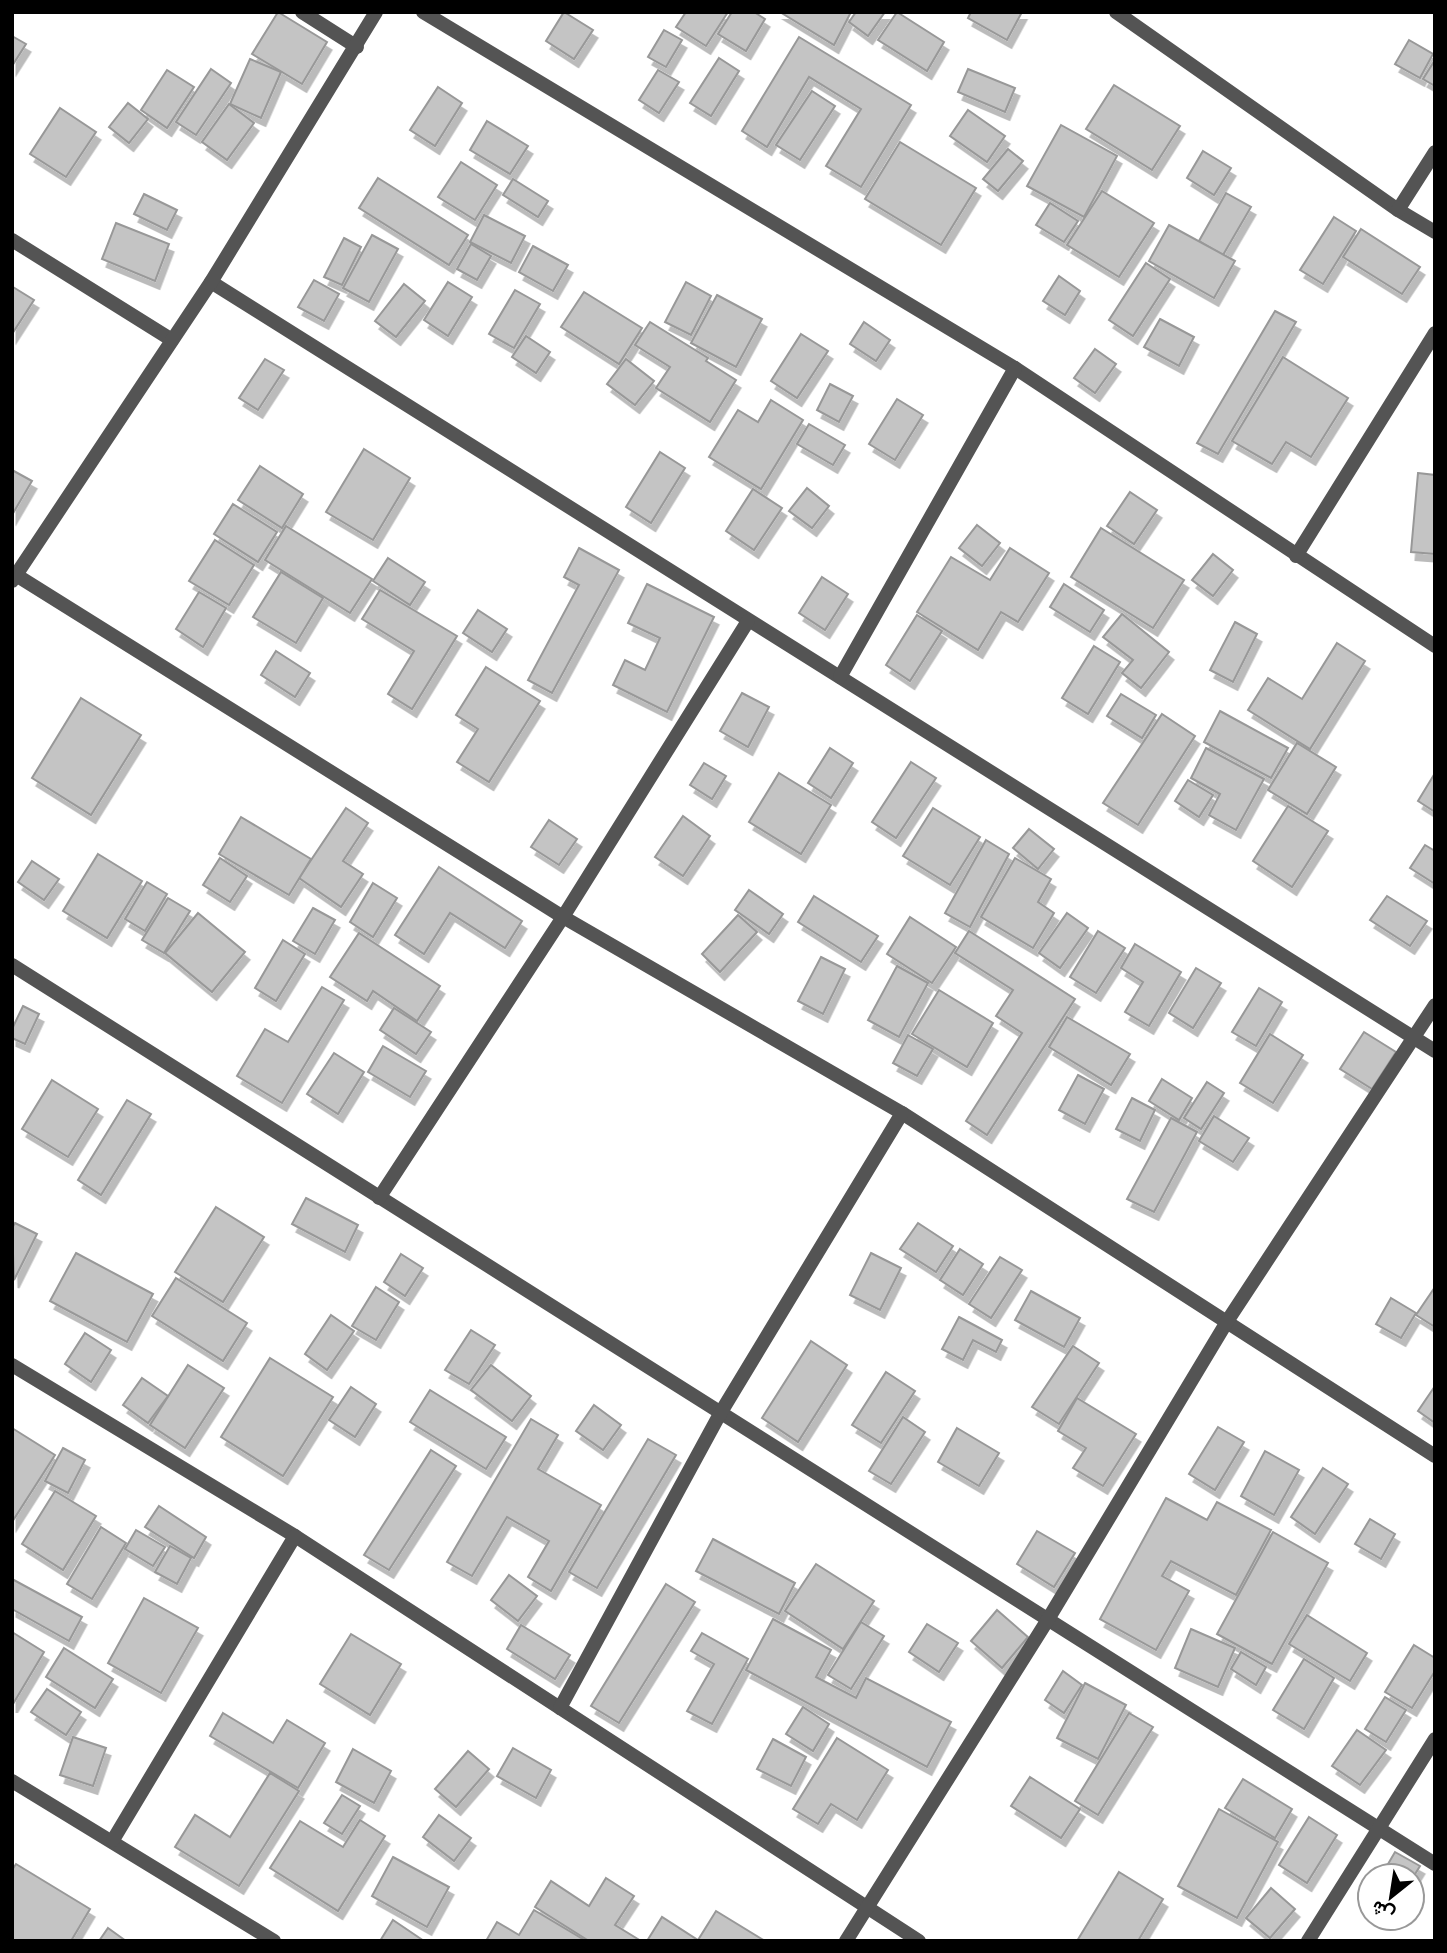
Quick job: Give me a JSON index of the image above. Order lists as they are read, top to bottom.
{
  "north": "bottom left"
}
